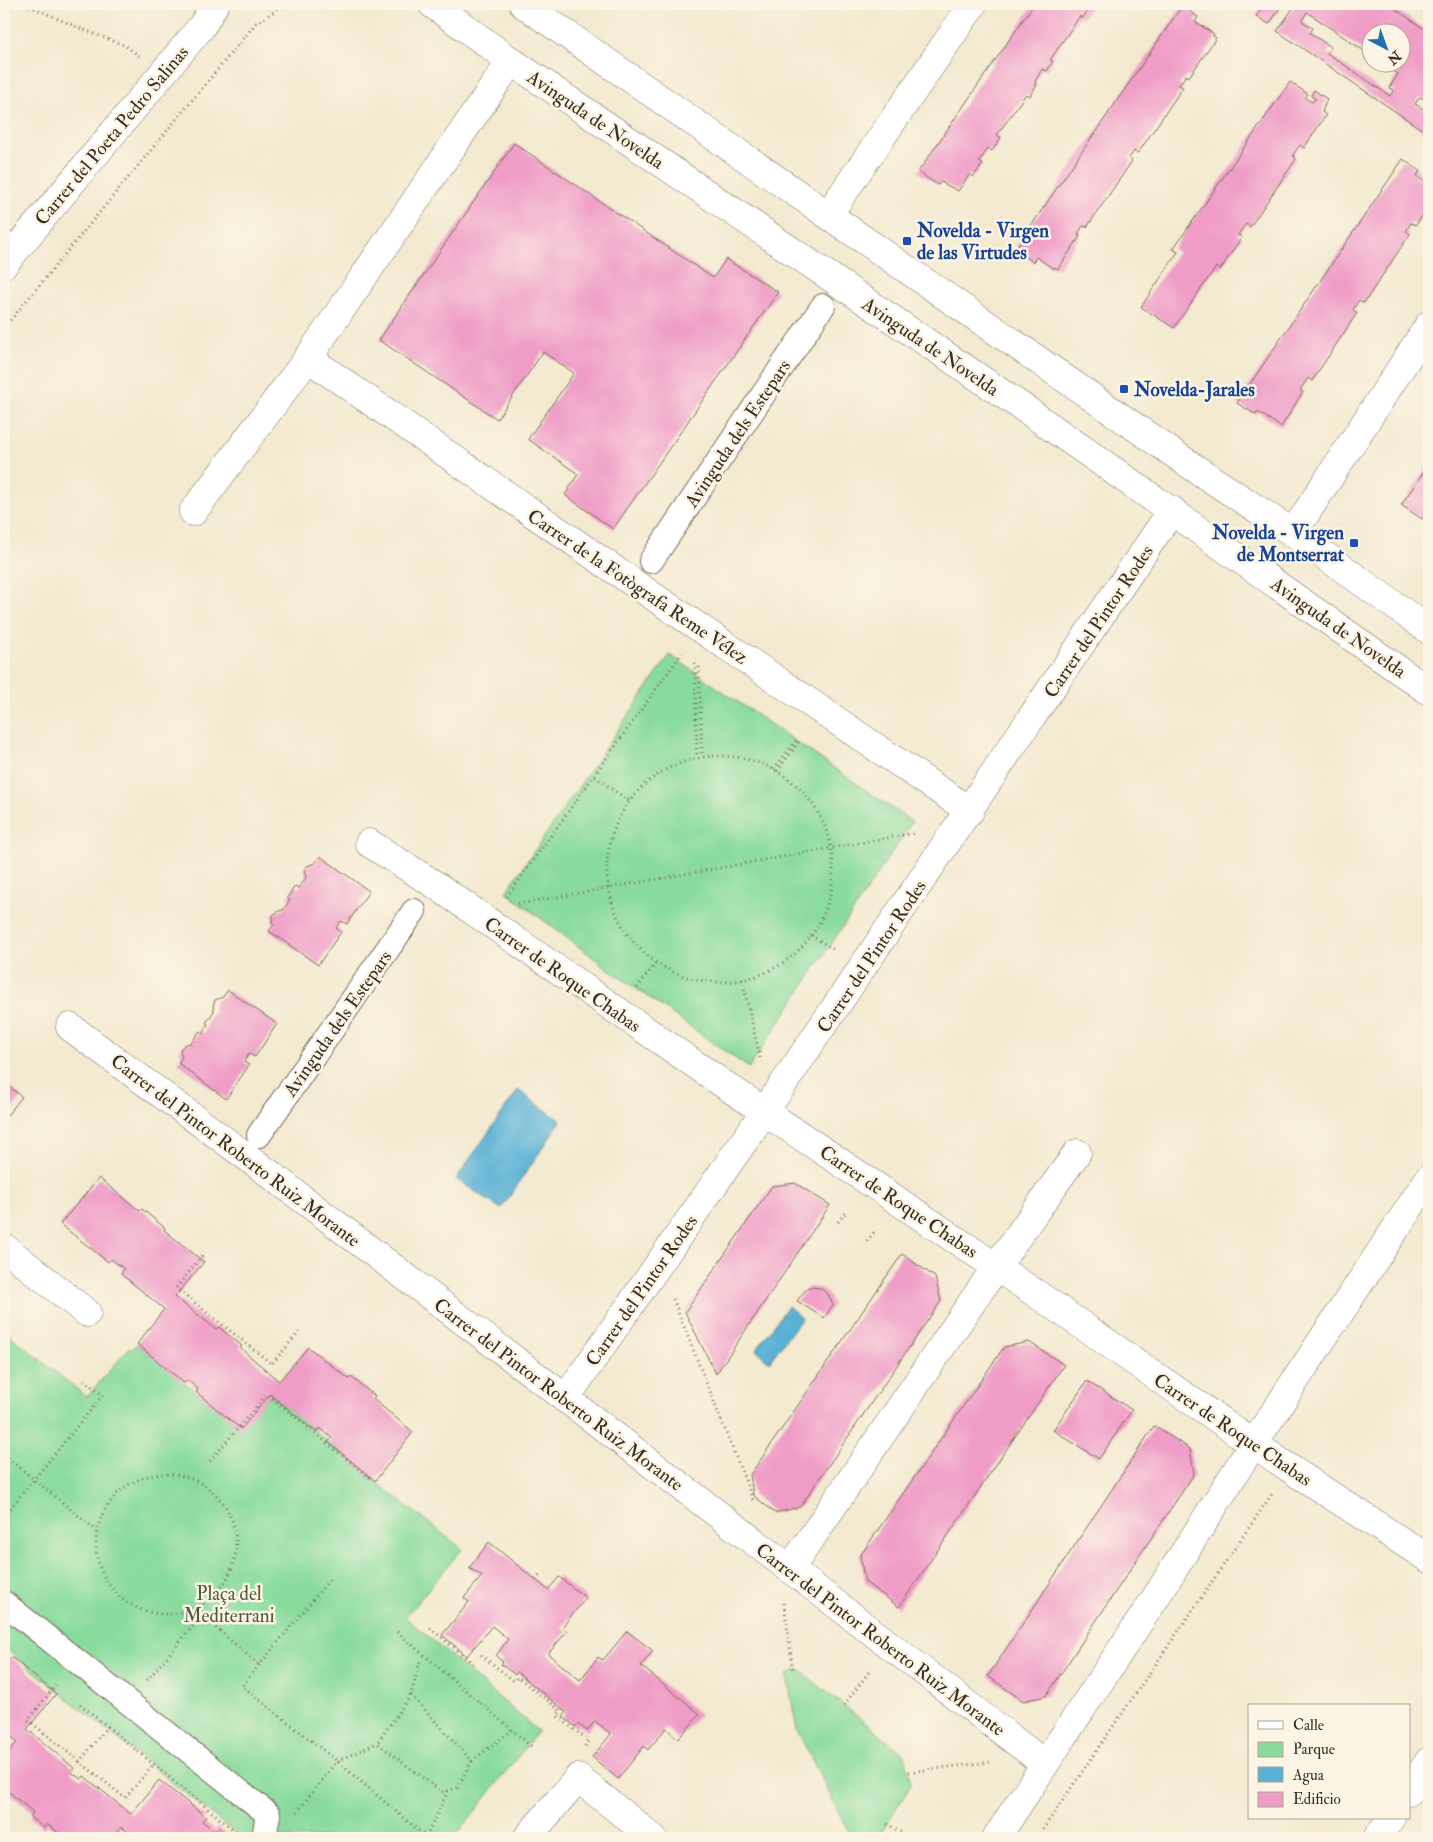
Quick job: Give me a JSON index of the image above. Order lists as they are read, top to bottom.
{
  "streets": {
    "street": [
      "Avinguda de Novelda",
      "Carrer del Poeta Pedro Salinas",
      "Avinguda dels Estepars",
      "Carrer de la Fotògrafa Reme Vélez",
      "Carrer del Pintor Rodes",
      "Carrer de Roque Chabas",
      "Carrer del Pintor Roberto Ruiz Morante"
    ]
  },
  "crossings": [
    ["Avinguda de Novelda", "Carrer del Pintor Rodes"],
    ["Carrer de la Fotògrafa Reme Vélez", "Carrer del Pintor Rodes"],
    ["Carrer del Pintor Rodes", "Carrer de Roque Chabas"],
    ["Carrer del Pintor Rodes", "Carrer del Pintor Roberto Ruiz Morante"]
  ],
  "parks": ["Plaça del Mediterrani"],
  "places": {
    "transit": ["Novelda - Virgen de las Virtudes", "Novelda-Jarales", "Novelda - Virgen de Montserrat"]
  },
  "legend": [
    "Calle",
    "Parque",
    "Agua",
    "Edificio"
  ],
  "north": "bottom right"
}
